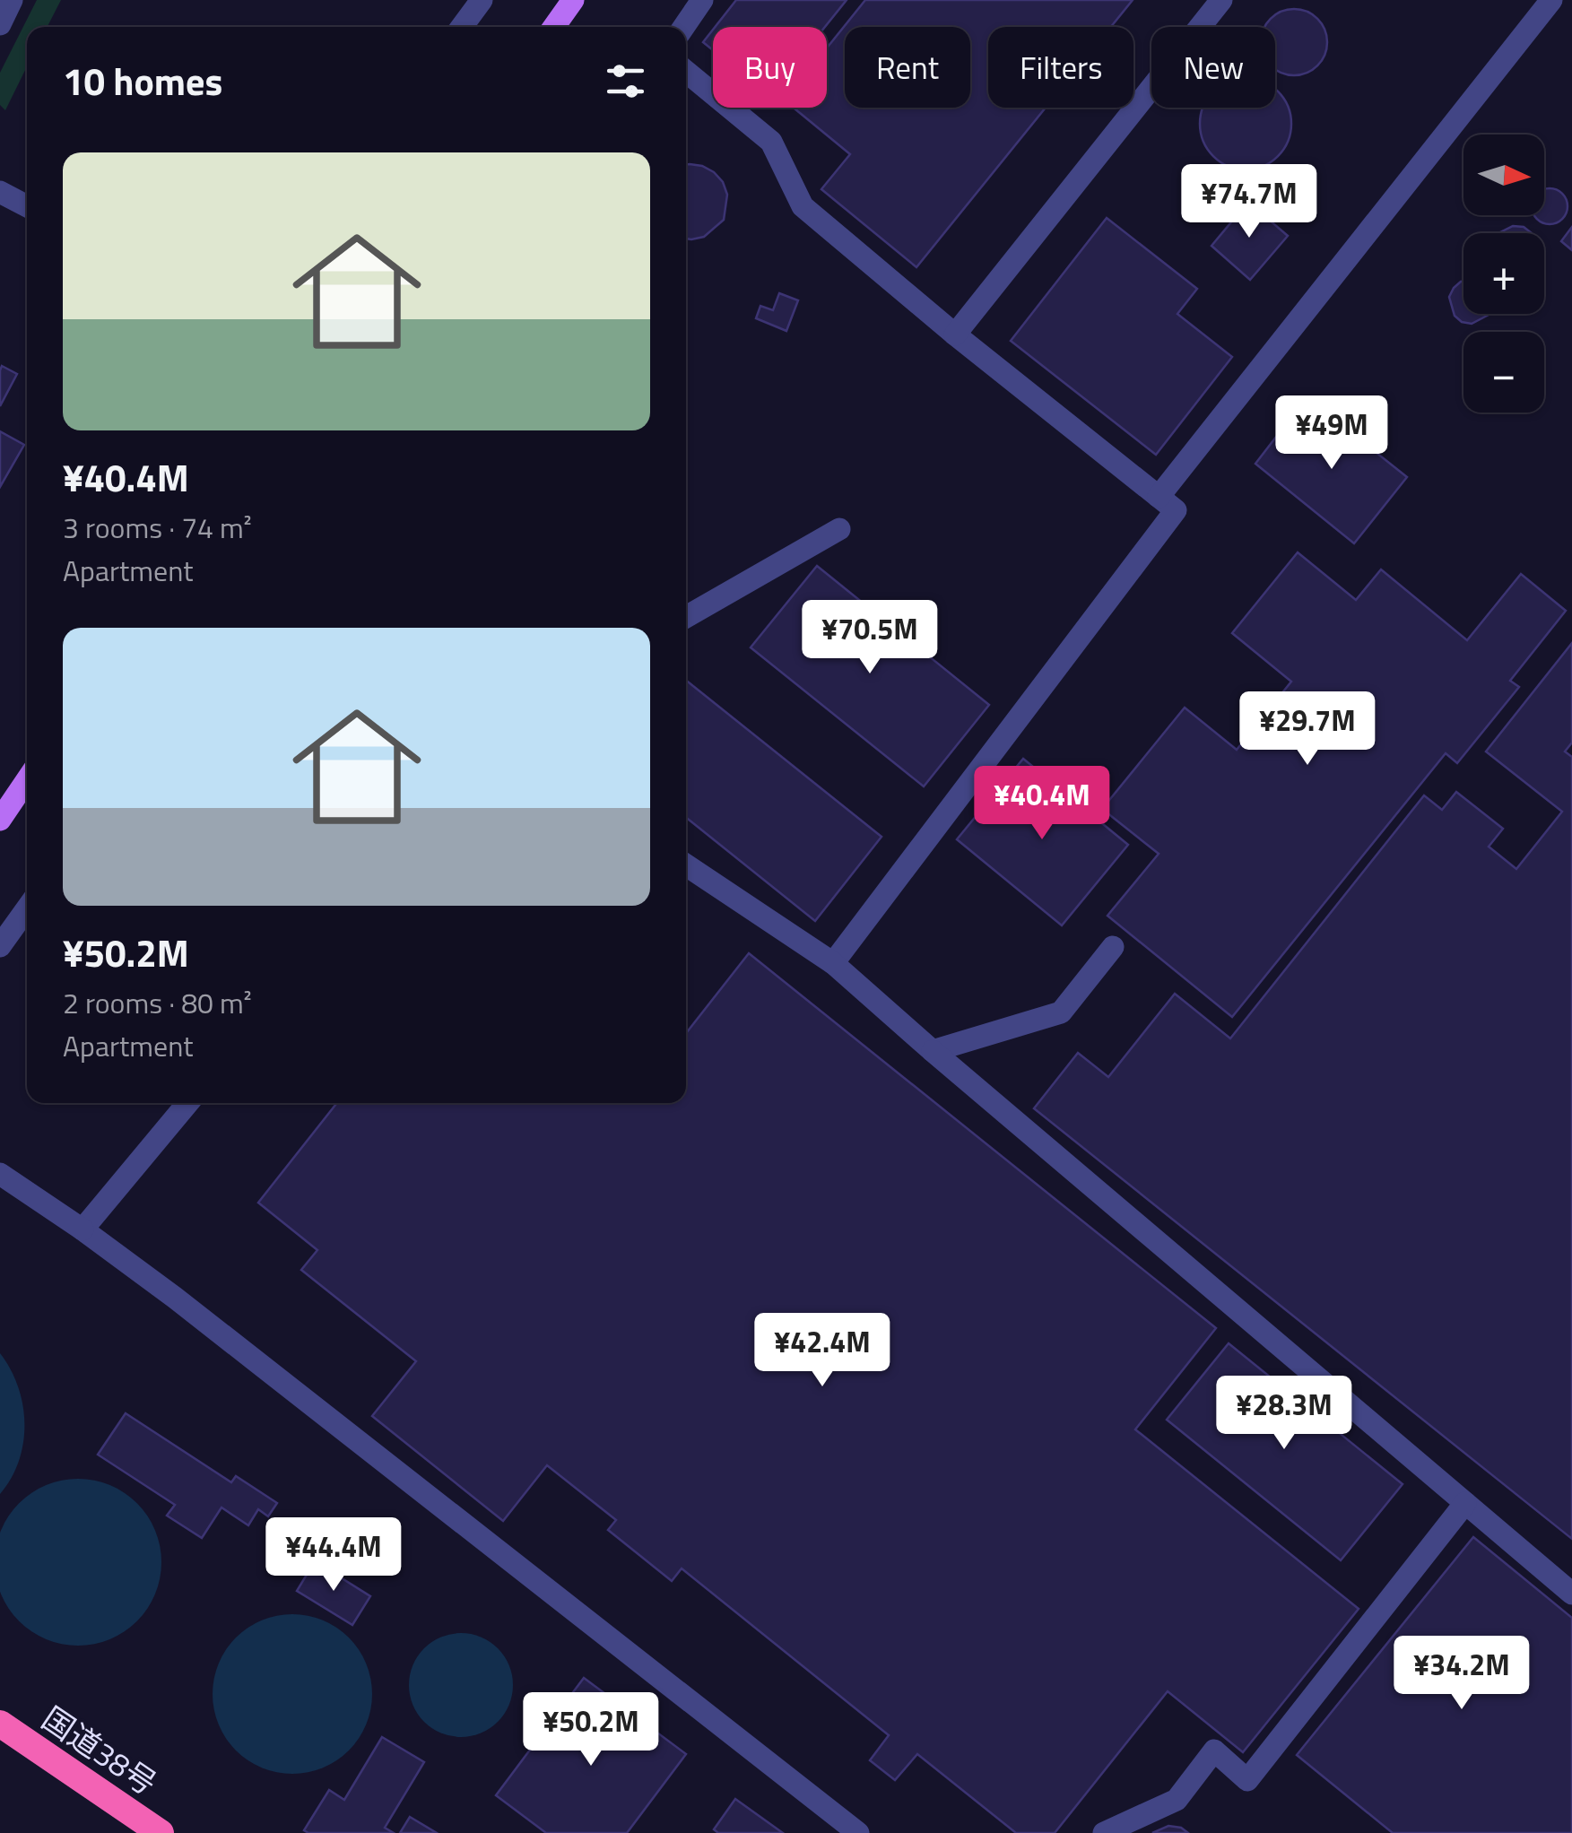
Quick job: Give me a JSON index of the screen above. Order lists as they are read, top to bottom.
{
  "streets": {
    "highway": ["国道38号"]
  },
  "north": "right",
  "page": {
    "chip": [
      "Buy",
      "Rent",
      "Filters",
      "New"
    ],
    "heading": "10 homes",
    "map_buttons": ["+", "−"],
    "list": [
      {
        "name": "¥40.4M",
        "note": "3 rooms · 74 m² · Apartment"
      },
      {
        "name": "¥50.2M",
        "note": "2 rooms · 80 m² · Apartment"
      }
    ],
    "price": [
      "¥74.7M",
      "¥49M",
      "¥70.5M",
      "¥29.7M",
      "¥40.4M",
      "¥42.4M",
      "¥28.3M",
      "¥44.4M",
      "¥34.2M",
      "¥50.2M"
    ]
  }
}
